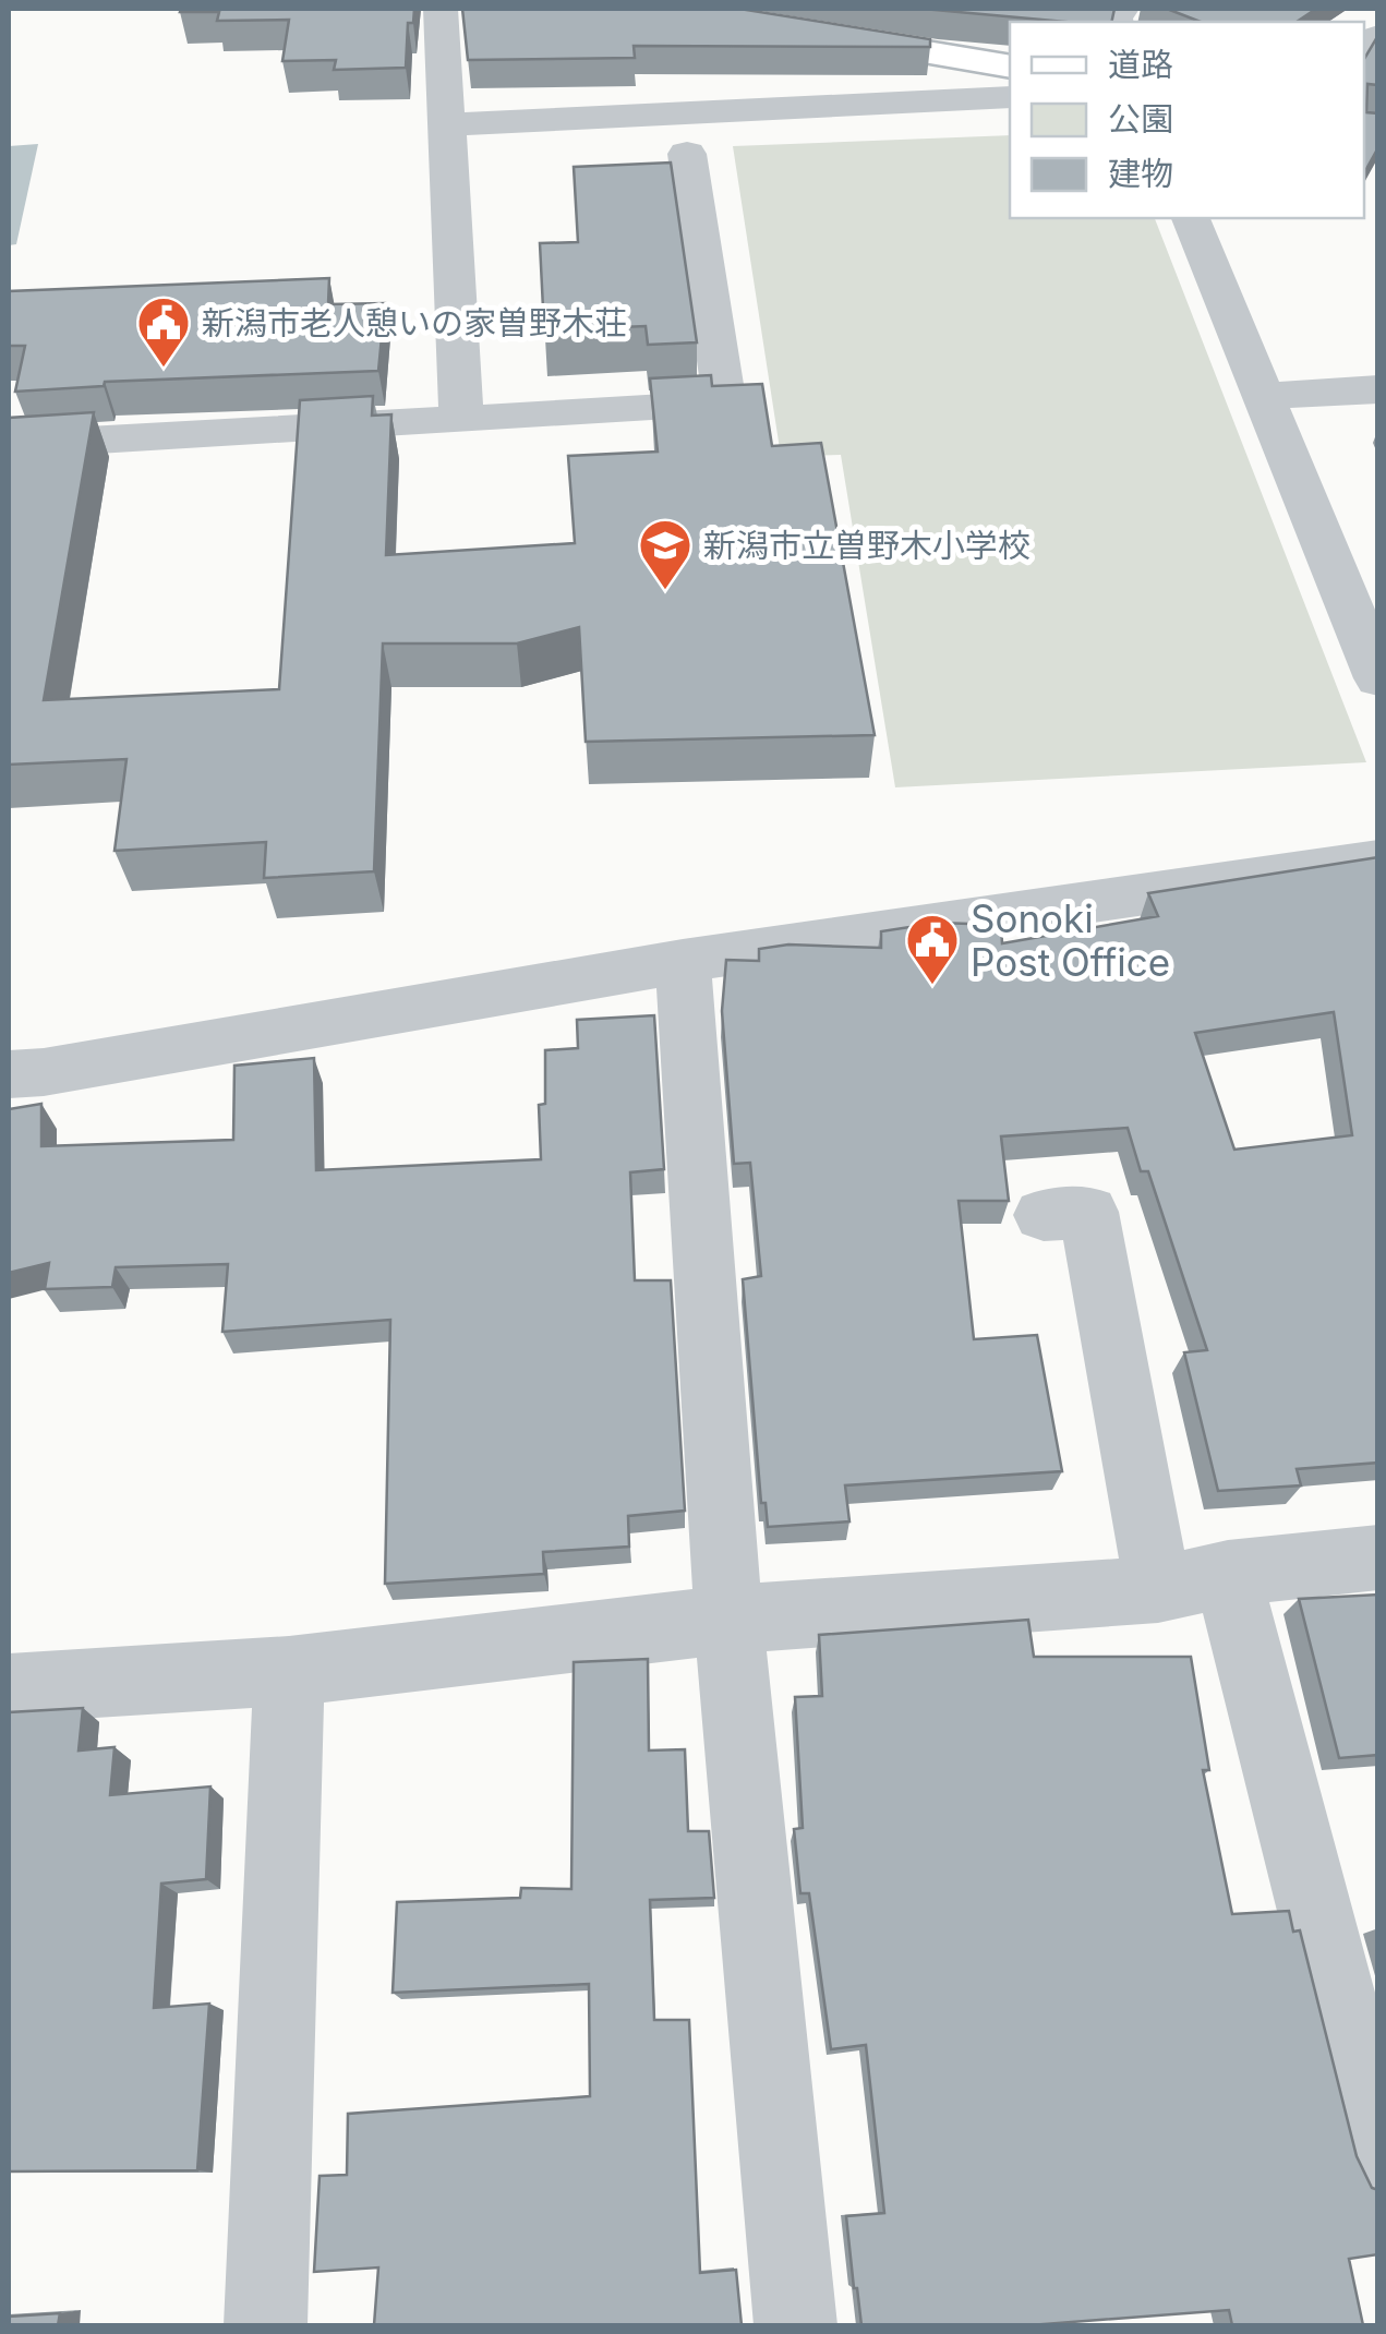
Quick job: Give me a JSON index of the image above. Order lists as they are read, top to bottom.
{
  "places": {
    "public building": ["新潟市老人憩いの家曽野木荘", "Sonoki Post Office"],
    "school or university": ["新潟市立曽野木小学校"]
  },
  "legend": ["道路", "公園", "建物"]
}
